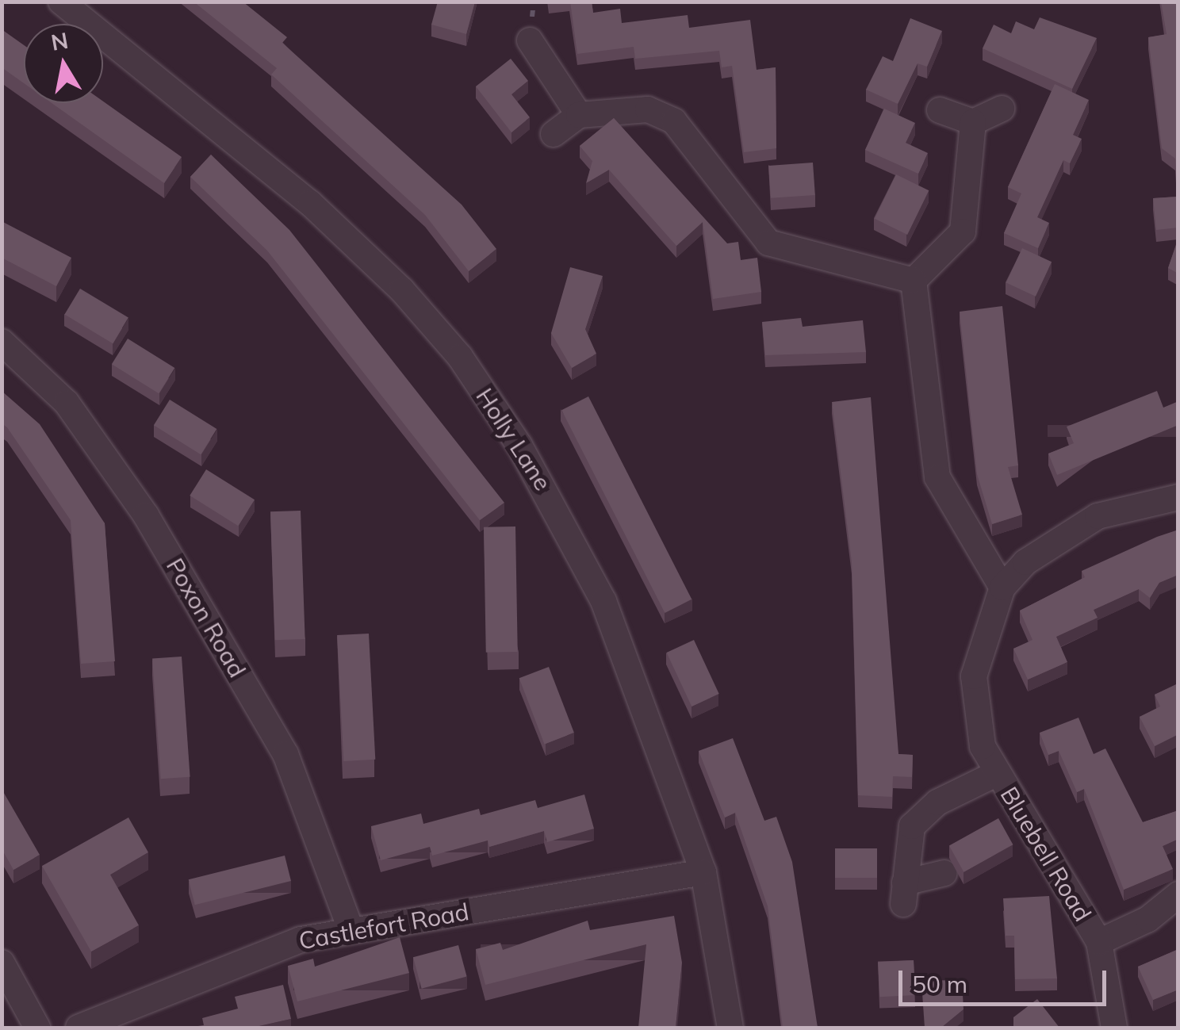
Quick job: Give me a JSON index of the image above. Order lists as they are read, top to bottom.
{
  "streets": {
    "street": [
      "Holly Lane",
      "Poxon Road",
      "Bluebell Road",
      "Castlefort Road"
    ]
  },
  "crossings": [
    ["Holly Lane", "Castlefort Road"],
    ["Poxon Road", "Castlefort Road"]
  ],
  "scale_bar": "50 m",
  "north": "top"
}
